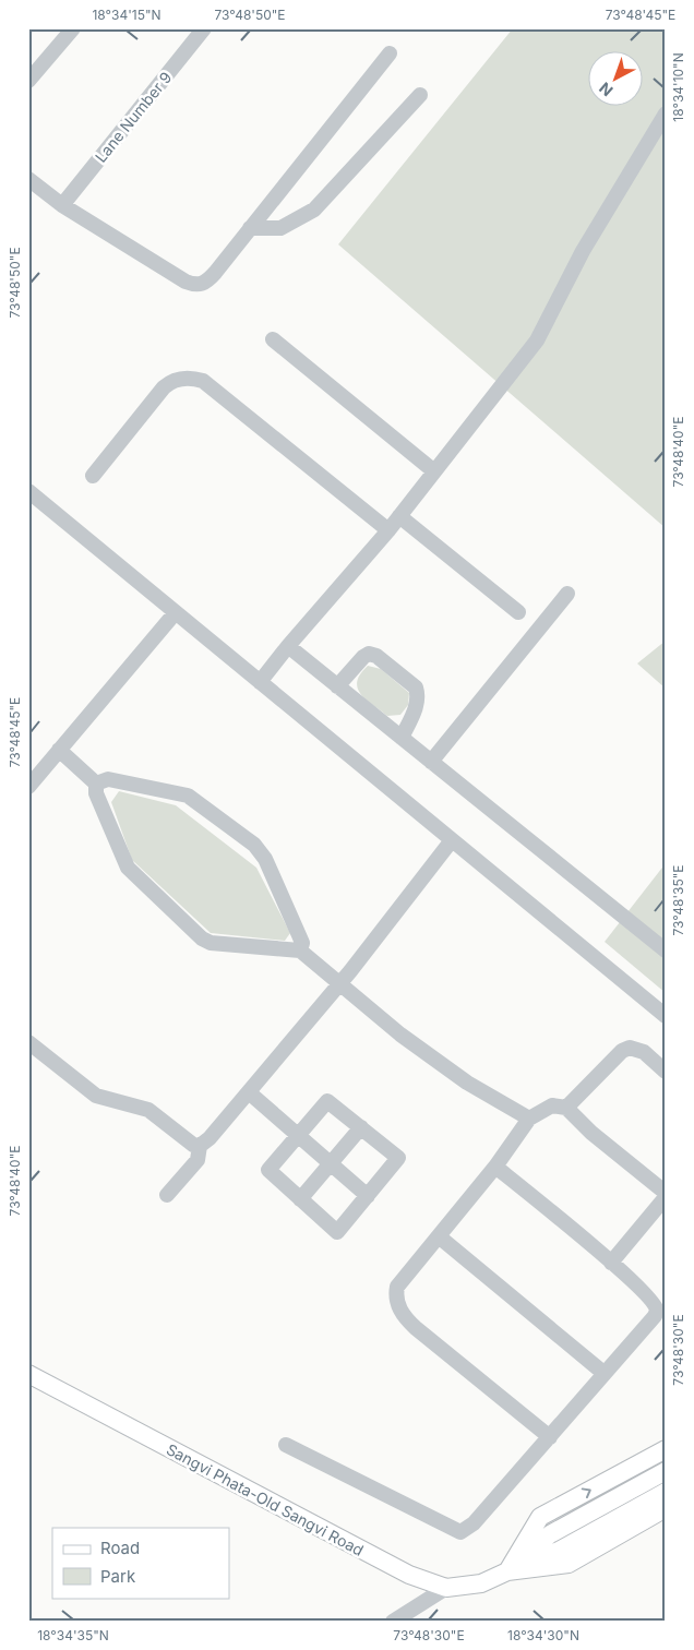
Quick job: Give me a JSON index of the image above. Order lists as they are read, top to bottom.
{
  "streets": {
    "main road": ["Sangvi Phata-Old Sangvi Road"],
    "street": ["Lane Number 9"]
  },
  "legend": ["Road", "Park"],
  "north": "bottom left",
  "coordinates": [
    "18°34'15\"N",
    "73°48'50\"E",
    "73°48'45\"E",
    "18°34'10\"N",
    "73°48'40\"E",
    "73°48'35\"E",
    "73°48'30\"E",
    "18°34'35\"N",
    "18°34'30\"N"
  ]
}
